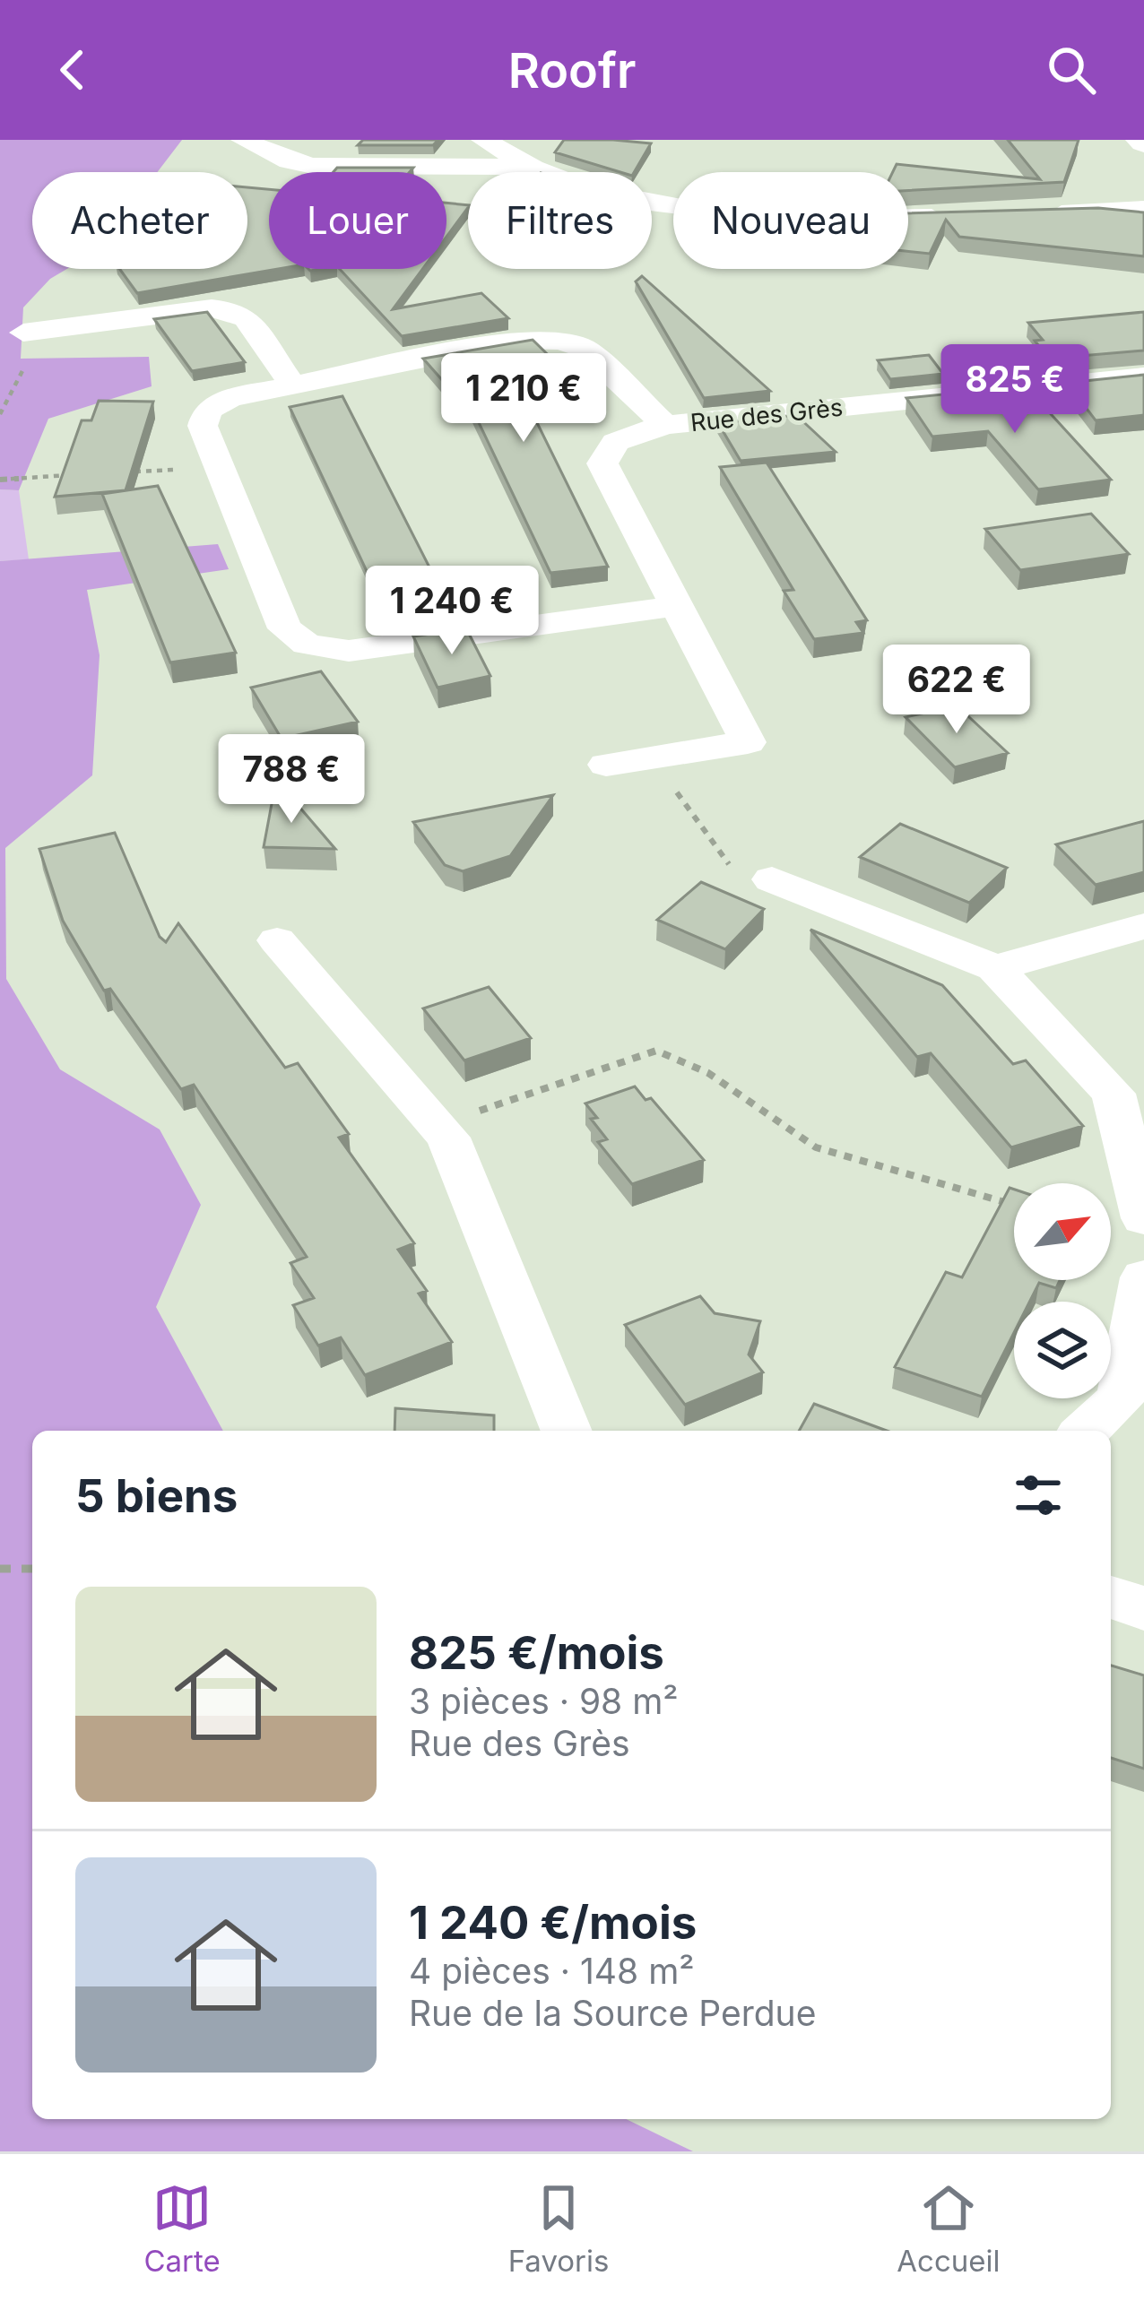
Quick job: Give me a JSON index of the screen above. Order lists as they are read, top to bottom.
{
  "streets": {
    "street": ["Rue des Grès"]
  },
  "north": "top right",
  "page": {
    "header": "Roofr",
    "chip": [
      "Acheter",
      "Louer",
      "Filtres",
      "Nouveau"
    ],
    "price": [
      "825 €",
      "1 210 €",
      "1 240 €",
      "622 €",
      "788 €"
    ],
    "heading": "5 biens",
    "list": [
      {
        "name": "825 €/mois",
        "note": "3 pièces · 98 m² · Rue des Grès"
      },
      {
        "name": "1 240 €/mois",
        "note": "4 pièces · 148 m² · Rue de la Source Perdue"
      }
    ],
    "tabs": ["Carte", "Favoris", "Accueil"]
  }
}
